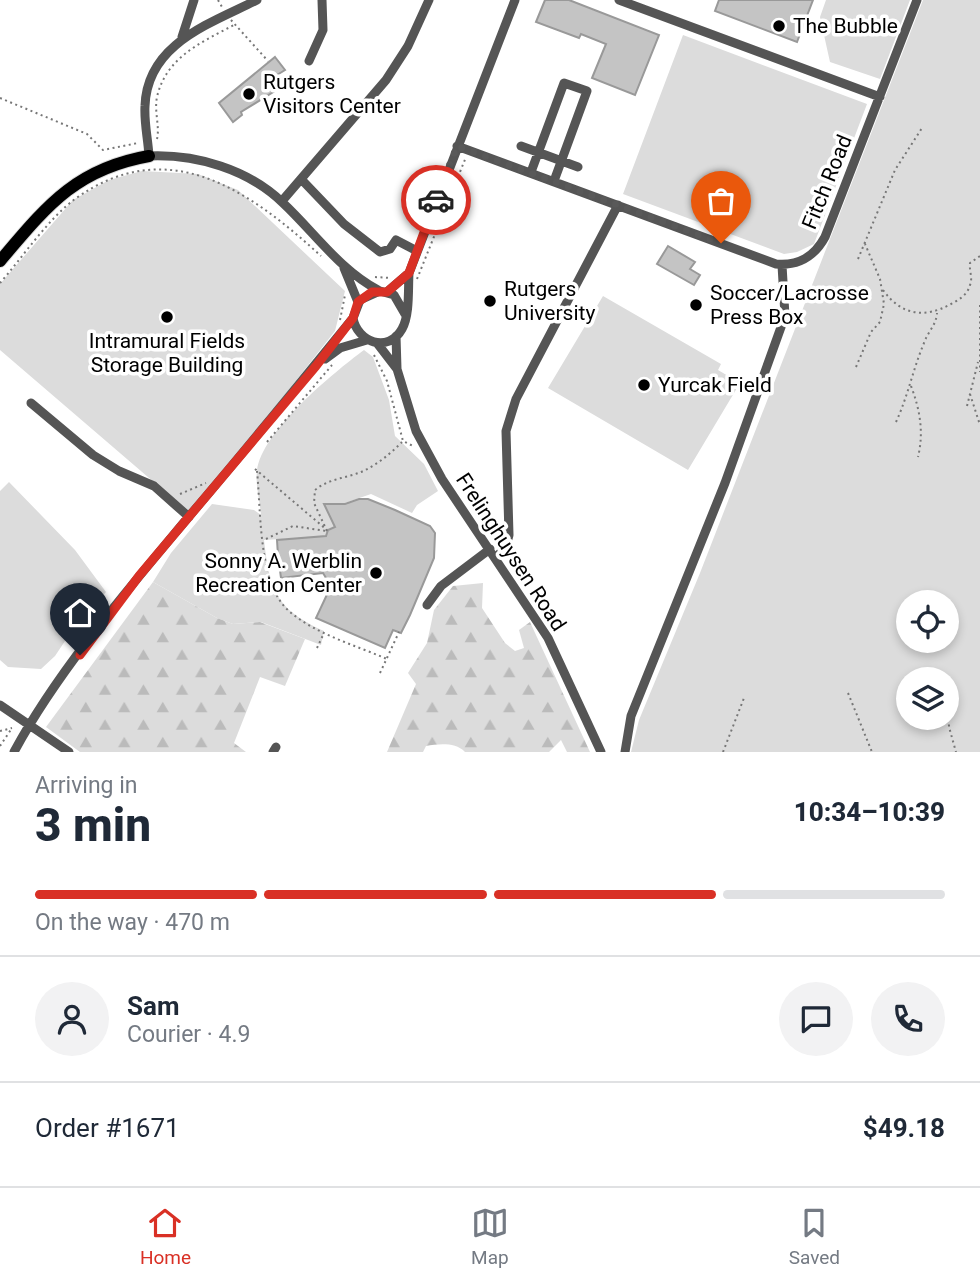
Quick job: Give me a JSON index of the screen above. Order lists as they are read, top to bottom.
{
  "streets": {
    "street": ["Fitch Road", "Frelinghuysen Road"]
  },
  "places": [
    "The Bubble",
    "Rutgers Visitors Center",
    "Rutgers University",
    "Soccer/Lacrosse Press Box",
    "Intramural Fields Storage Building",
    "Yurcak Field",
    "Sonny A. Werblin Recreation Center"
  ],
  "page": {
    "heading": ["3 min", "Arriving in", "10:34–10:39"],
    "panel": [
      "Sam",
      "Courier · 4.9",
      "Order #1671",
      "$49.18"
    ],
    "bar": "On the way · 470 m",
    "tabs": ["Home", "Map", "Saved"]
  }
}
